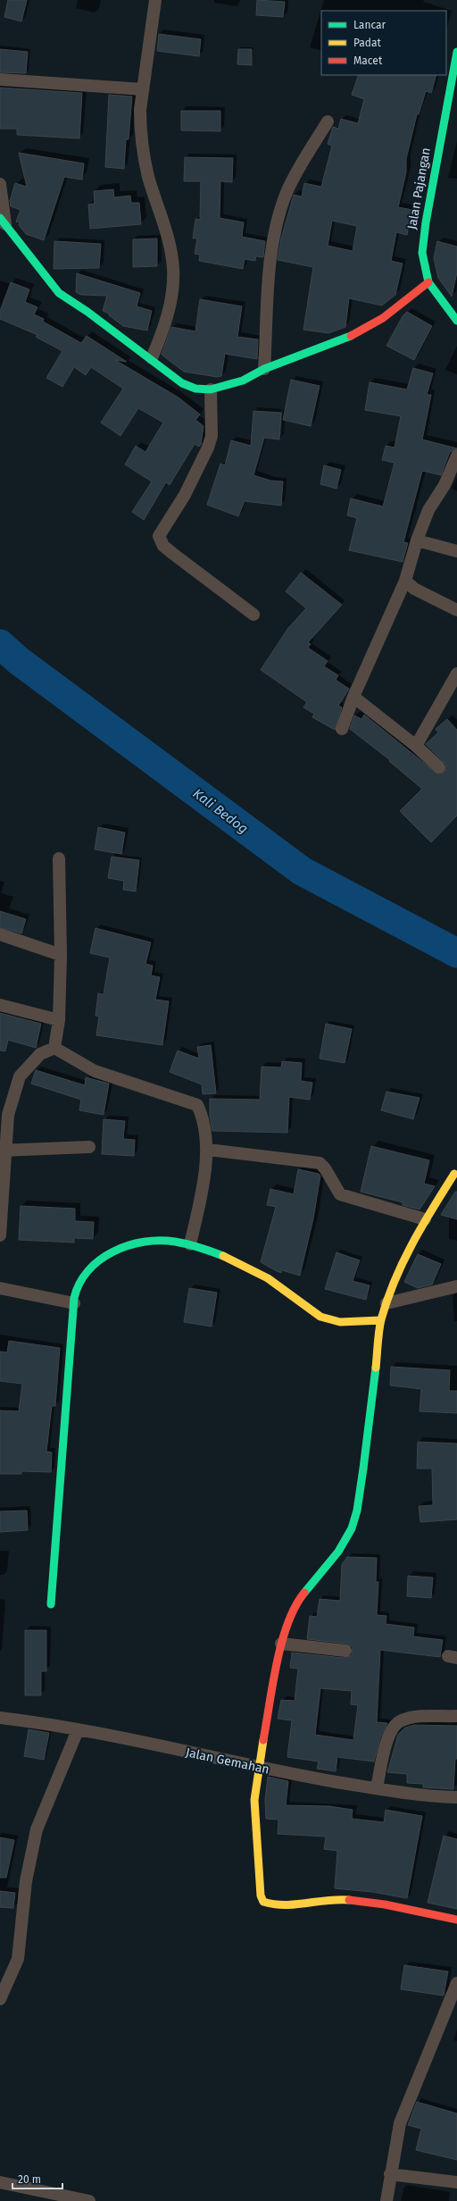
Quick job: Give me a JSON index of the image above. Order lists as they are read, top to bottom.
{
  "streets": {
    "street": ["Jalan Pajangan", "Jalan Gemahan"]
  },
  "water": ["Kali Bedog"],
  "legend": ["Lancar", "Padat", "Macet"],
  "scale_bar": "20 m"
}
